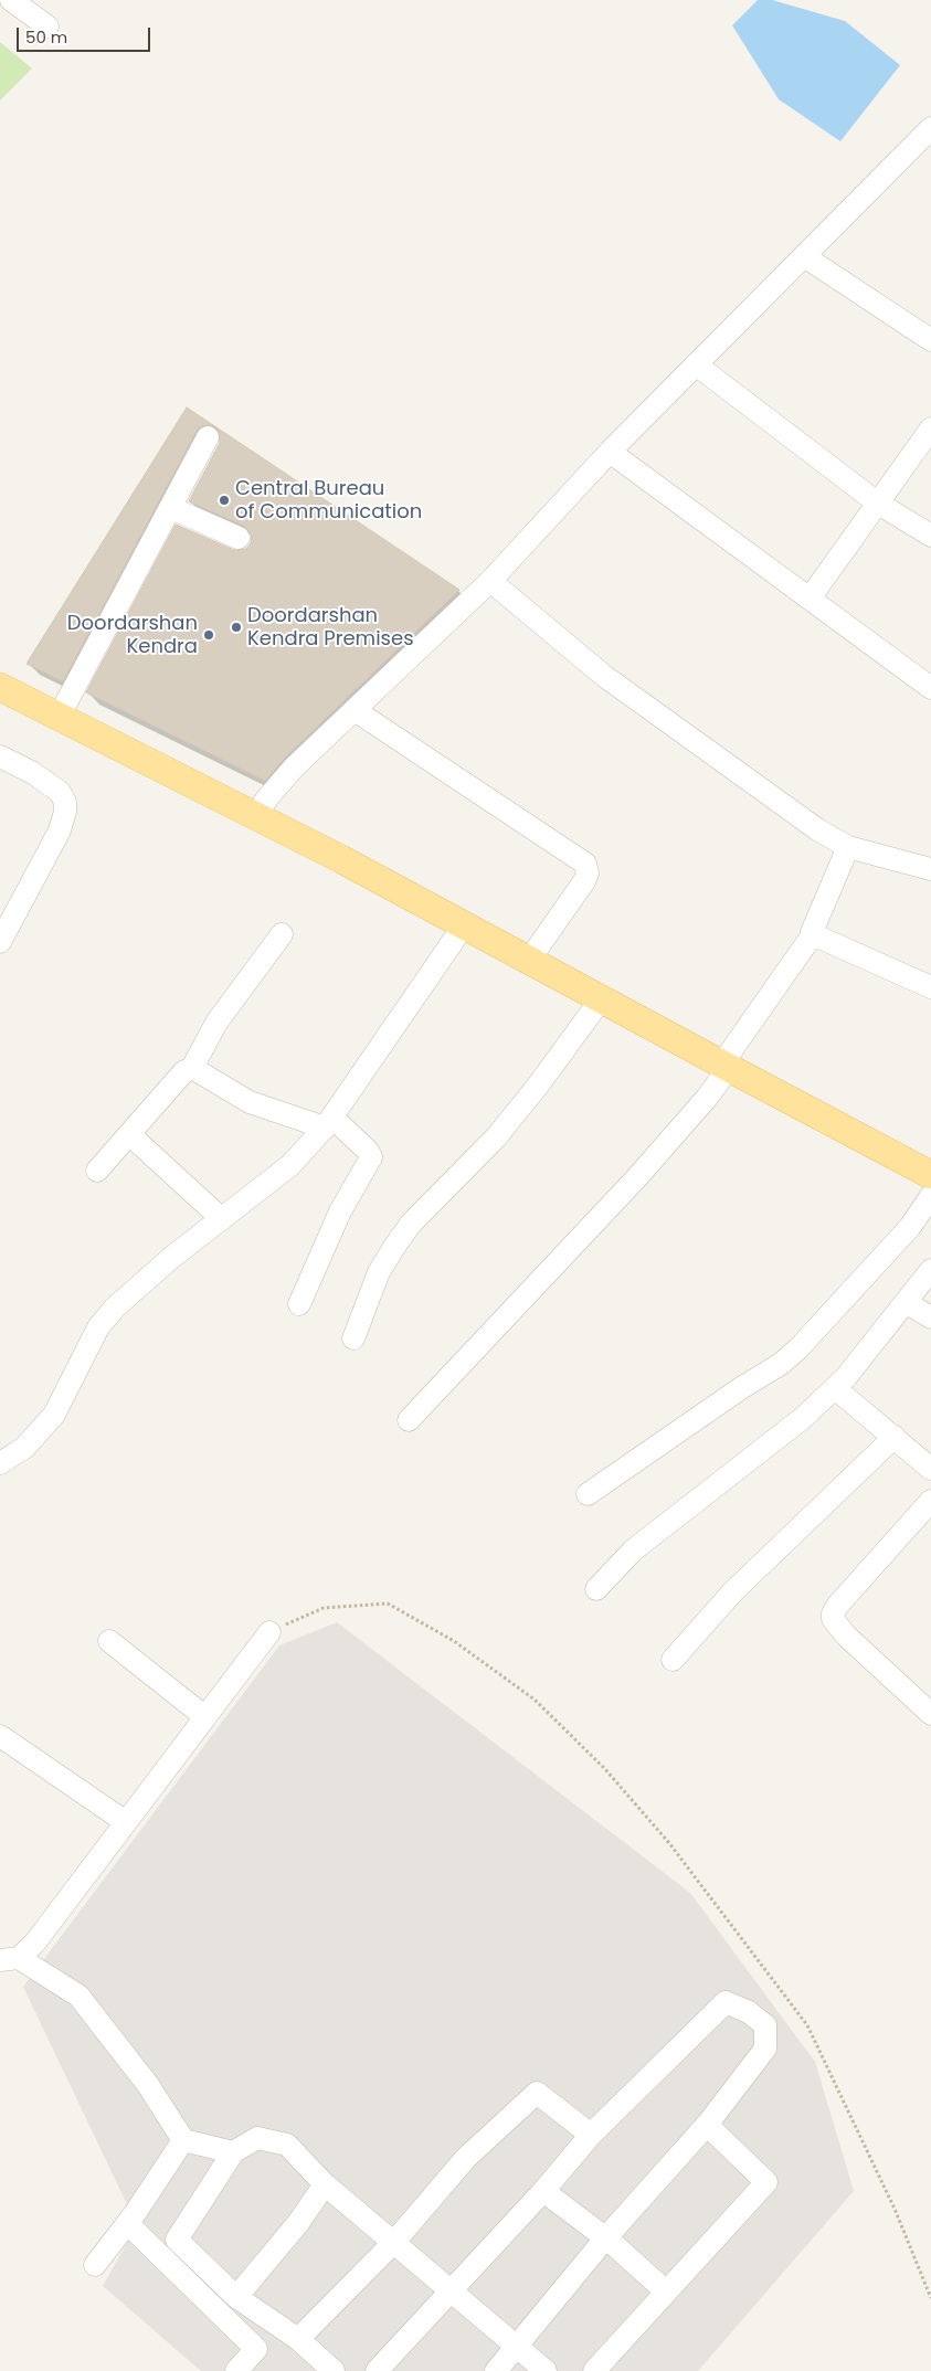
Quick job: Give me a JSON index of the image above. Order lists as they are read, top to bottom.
{
  "places": ["Central Bureau of Communication", "Doordarshan Kendra Premises", "Doordarshan Kendra"],
  "scale_bar": "50 m"
}
